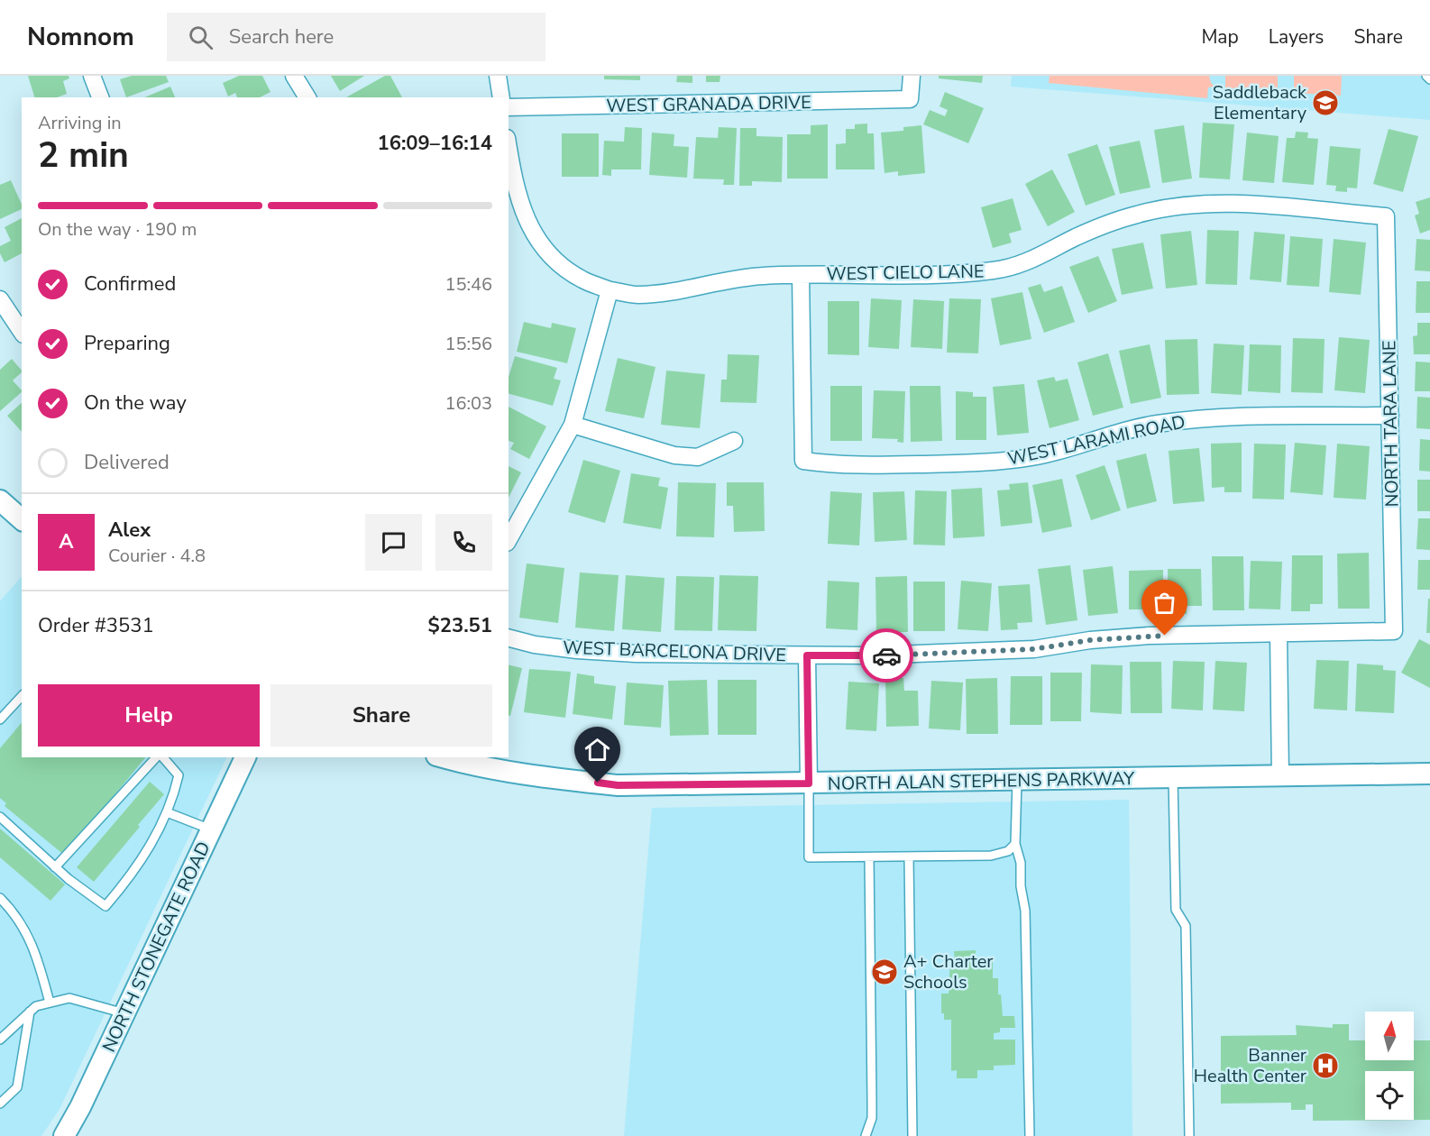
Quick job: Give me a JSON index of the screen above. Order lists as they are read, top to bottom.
{
  "streets": {
    "street": [
      "WEST GRANADA DRIVE",
      "WEST CIELO LANE",
      "NORTH TARA LANE",
      "WEST LARAMI ROAD",
      "WEST BARCELONA DRIVE",
      "NORTH ALAN STEPHENS PARKWAY",
      "NORTH STONEGATE ROAD"
    ]
  },
  "crossings": [
    ["WEST CIELO LANE", "NORTH TARA LANE"],
    ["WEST CIELO LANE", "WEST LARAMI ROAD"],
    ["NORTH TARA LANE", "WEST LARAMI ROAD"],
    ["NORTH TARA LANE", "WEST BARCELONA DRIVE"]
  ],
  "places": {
    "school or university": ["Saddleback Elementary", "A+ Charter Schools"],
    "hospital": ["Banner Health Center"]
  },
  "north": "top",
  "page": {
    "header": "Nomnom",
    "search": "Search here",
    "nav": ["Map", "Layers", "Share"],
    "heading": ["2 min", "Arriving in", "16:09–16:14"],
    "panel": [
      "Alex",
      "Courier · 4.8",
      "Order #3531",
      "$23.51"
    ],
    "bar": "On the way · 190 m",
    "list": [
      ["Confirmed", "15:46"],
      ["Preparing", "15:56"],
      ["On the way", "16:03"],
      "Delivered"
    ],
    "round": "A",
    "buttons": ["Help", "Share"]
  }
}
